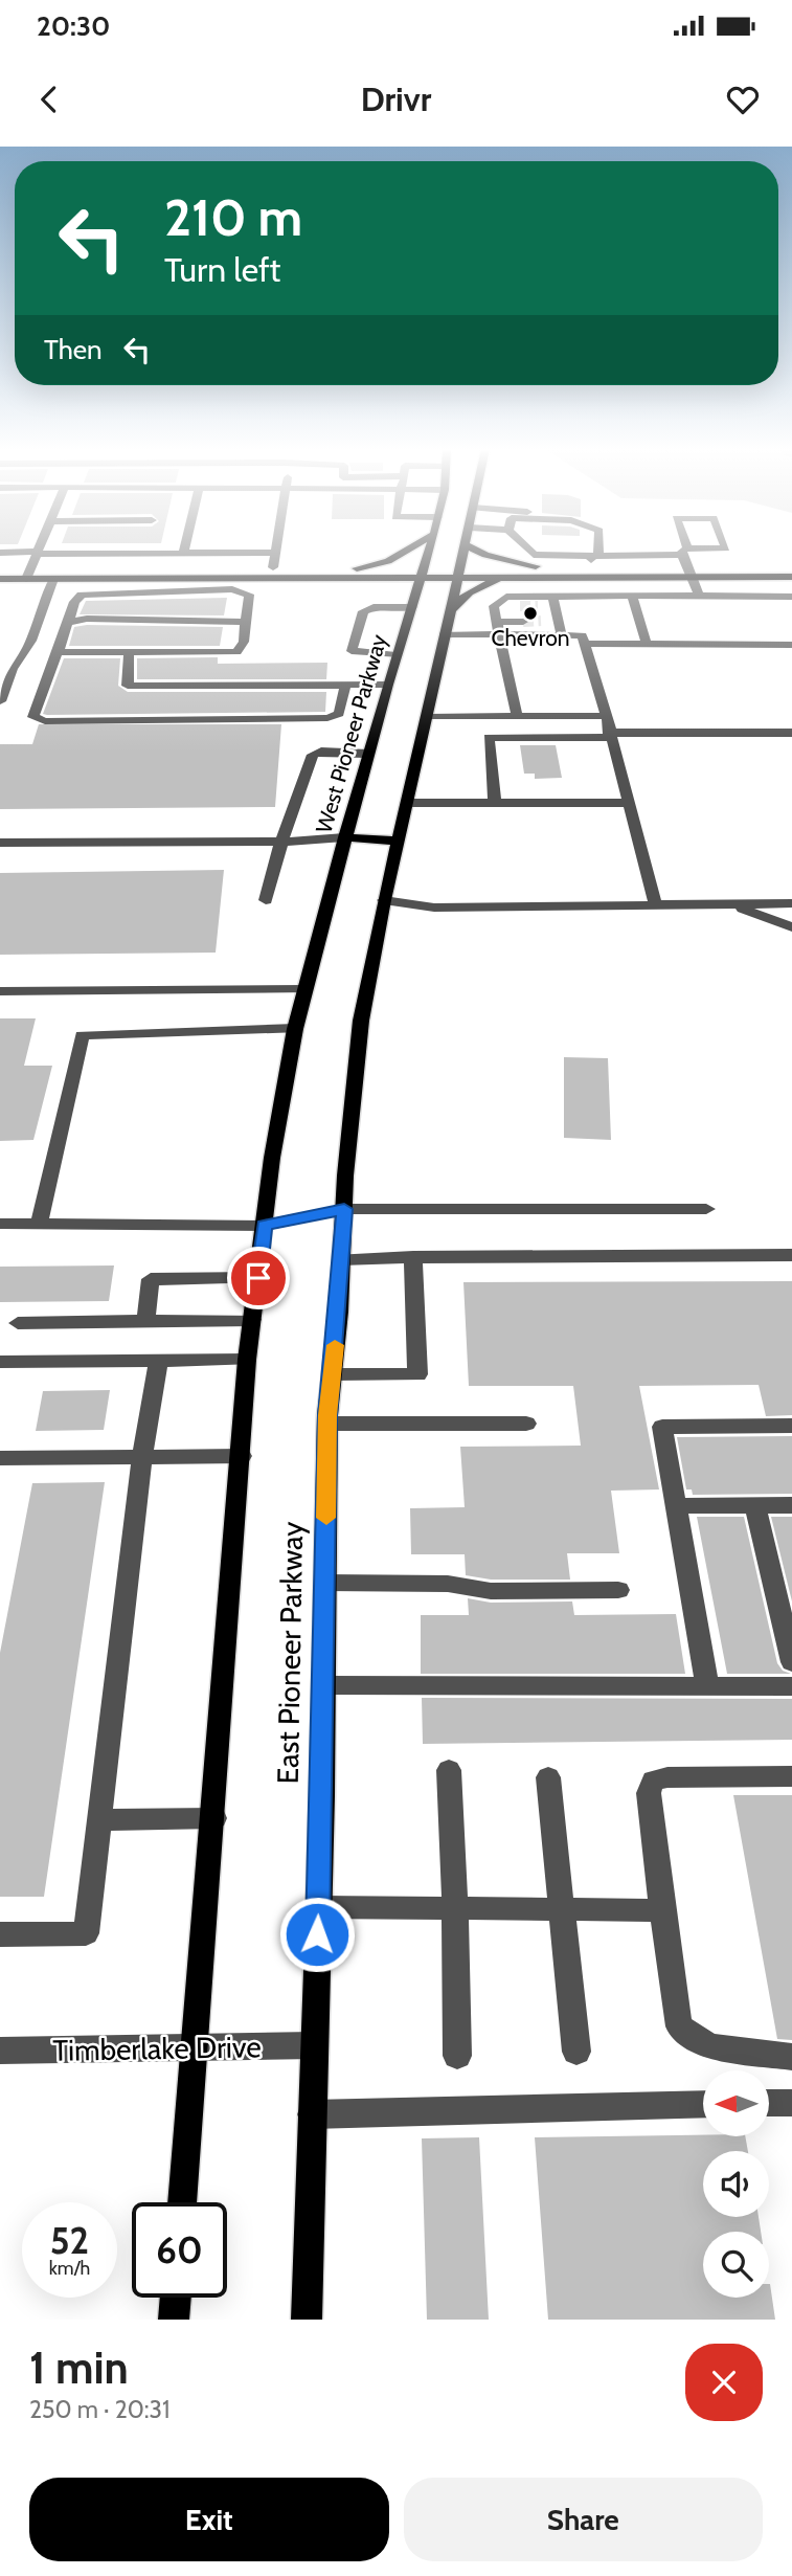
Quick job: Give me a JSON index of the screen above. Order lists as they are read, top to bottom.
{
  "streets": {
    "main road": ["West Pioneer Parkway", "East Pioneer Parkway"],
    "street": ["Timberlake Drive"]
  },
  "crossings": [
    ["West Pioneer Parkway", "East Pioneer Parkway"],
    ["East Pioneer Parkway", "Timberlake Drive"]
  ],
  "places": ["Chevron"],
  "north": "left",
  "page": {
    "status": "20:30",
    "header": "Drivr",
    "turn": ["210 m", "Turn left"],
    "then": "Then",
    "speed": "52 km/h",
    "limit": "60",
    "heading": ["1 min", "250 m · 20:31"],
    "buttons": ["Exit", "Share"]
  }
}
